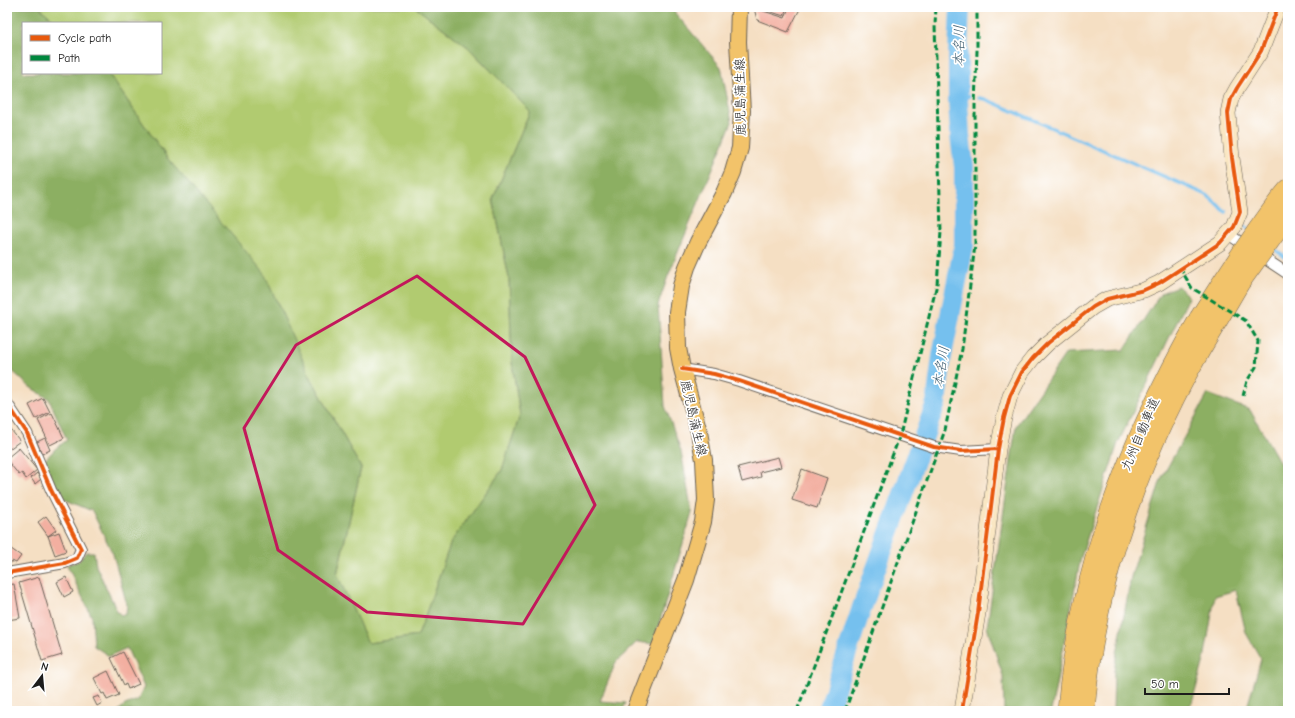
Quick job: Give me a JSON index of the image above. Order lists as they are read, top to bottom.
{
  "streets": {
    "highway": ["九州自動車道"],
    "main road": ["鹿児島蒲生線"]
  },
  "water": ["本名川"],
  "legend": ["Cycle path", "Path"],
  "scale_bar": "50 m",
  "north": "top"
}
